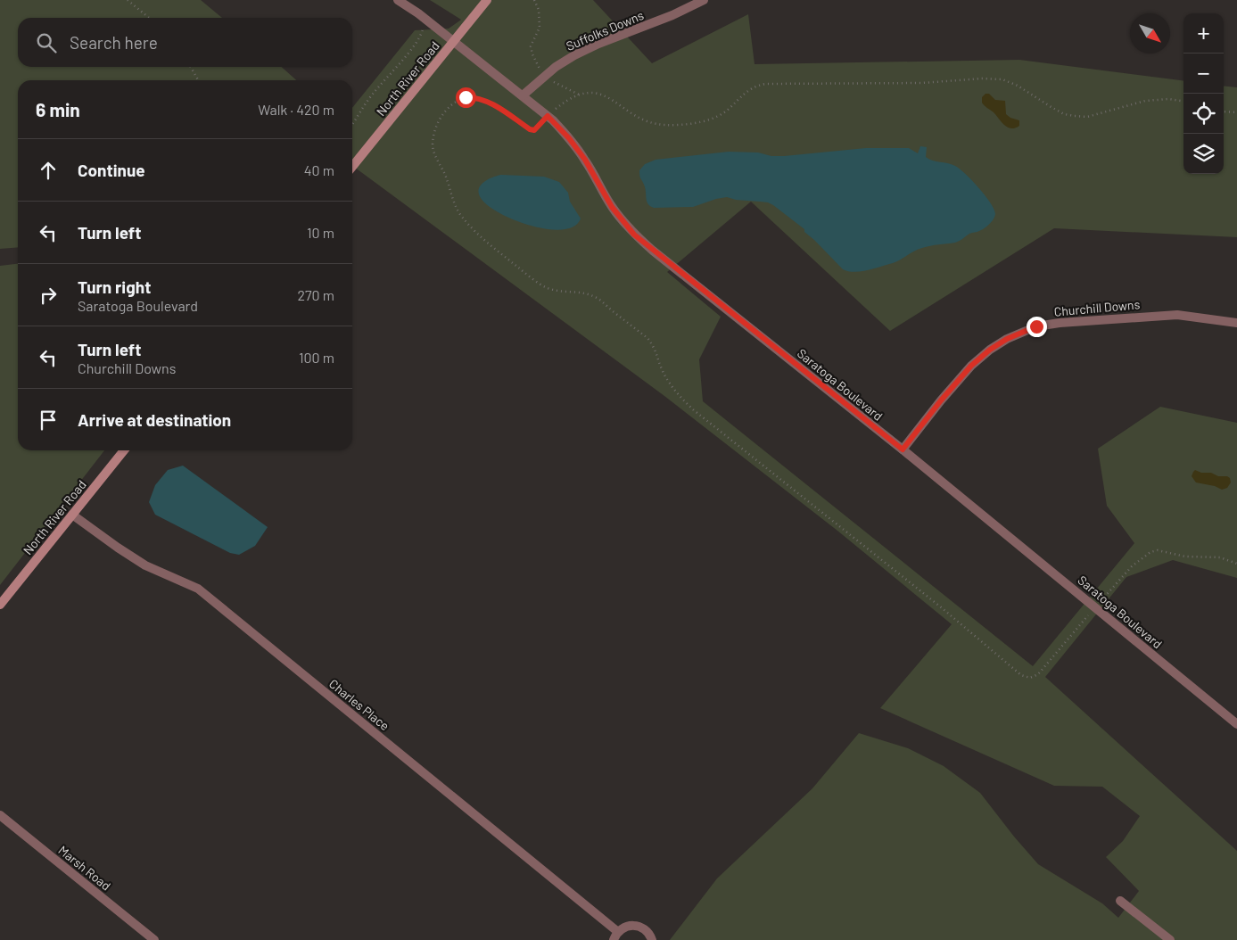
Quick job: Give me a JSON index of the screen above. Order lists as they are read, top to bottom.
{
  "streets": {
    "street": [
      "Suffolks Downs",
      "North River Road",
      "Churchill Downs",
      "Saratoga Boulevard",
      "Charles Place",
      "Marsh Road"
    ]
  },
  "crossings": [
    ["Suffolks Downs", "Saratoga Boulevard"],
    ["North River Road", "Saratoga Boulevard"],
    ["North River Road", "Charles Place"],
    ["Churchill Downs", "Saratoga Boulevard"]
  ],
  "north": "bottom right",
  "page": {
    "map_buttons": ["+", "−"],
    "search": "Search here",
    "heading": ["6 min", "Walk · 420 m"],
    "list": [
      ["Continue", "40 m"],
      ["Turn left", "10 m"],
      ["Turn right", "Saratoga Boulevard", "270 m"],
      ["Turn left", "Churchill Downs", "100 m"],
      "Arrive at destination"
    ]
  }
}
